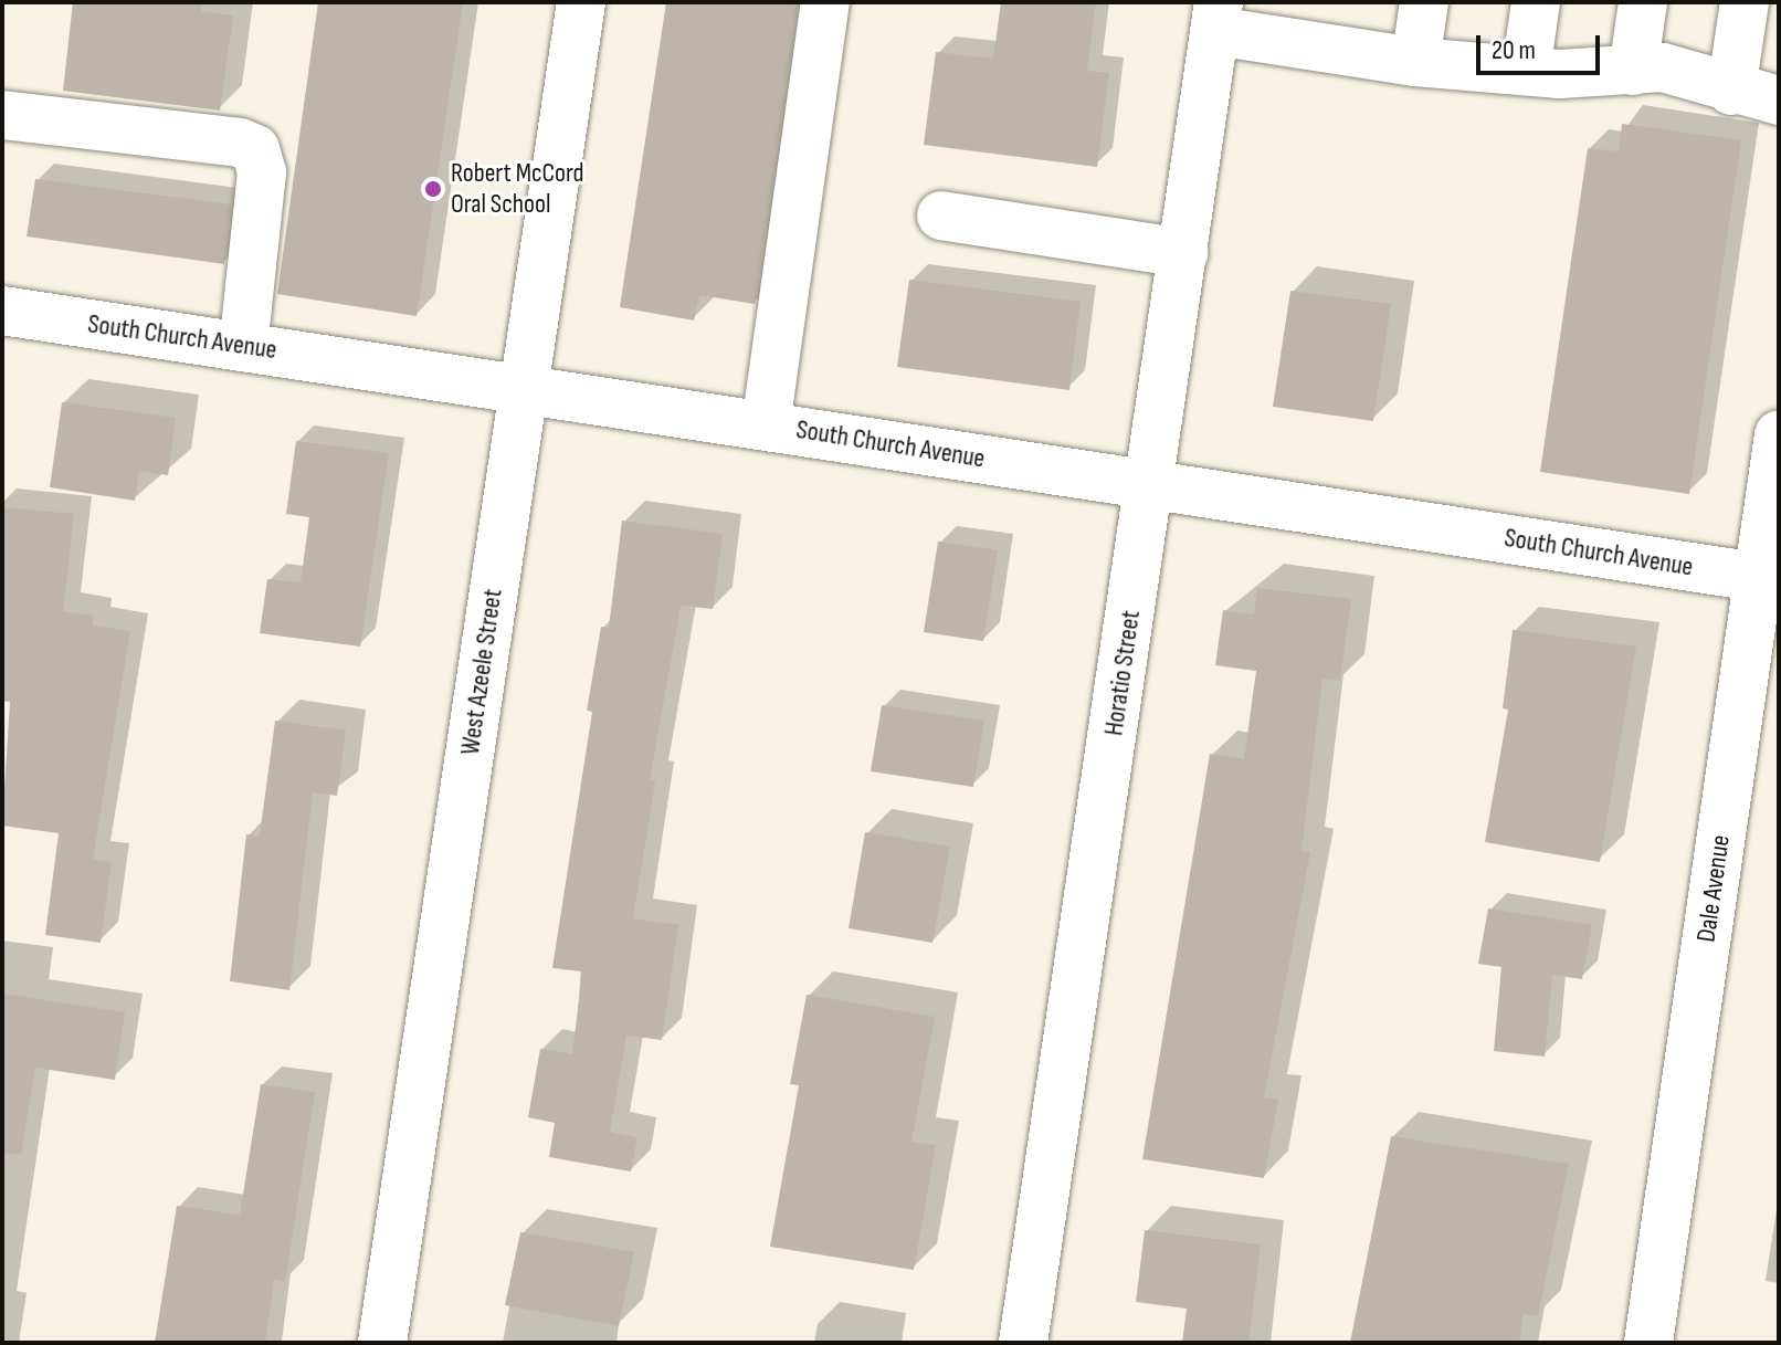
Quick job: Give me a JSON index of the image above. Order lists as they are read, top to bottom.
{
  "streets": {
    "street": [
      "South Church Avenue",
      "West Azeele Street",
      "Horatio Street",
      "Dale Avenue"
    ]
  },
  "crossings": [
    ["South Church Avenue", "West Azeele Street"],
    ["South Church Avenue", "Horatio Street"],
    ["South Church Avenue", "Dale Avenue"]
  ],
  "places": ["Robert McCord Oral School"],
  "scale_bar": "20 m"
}
